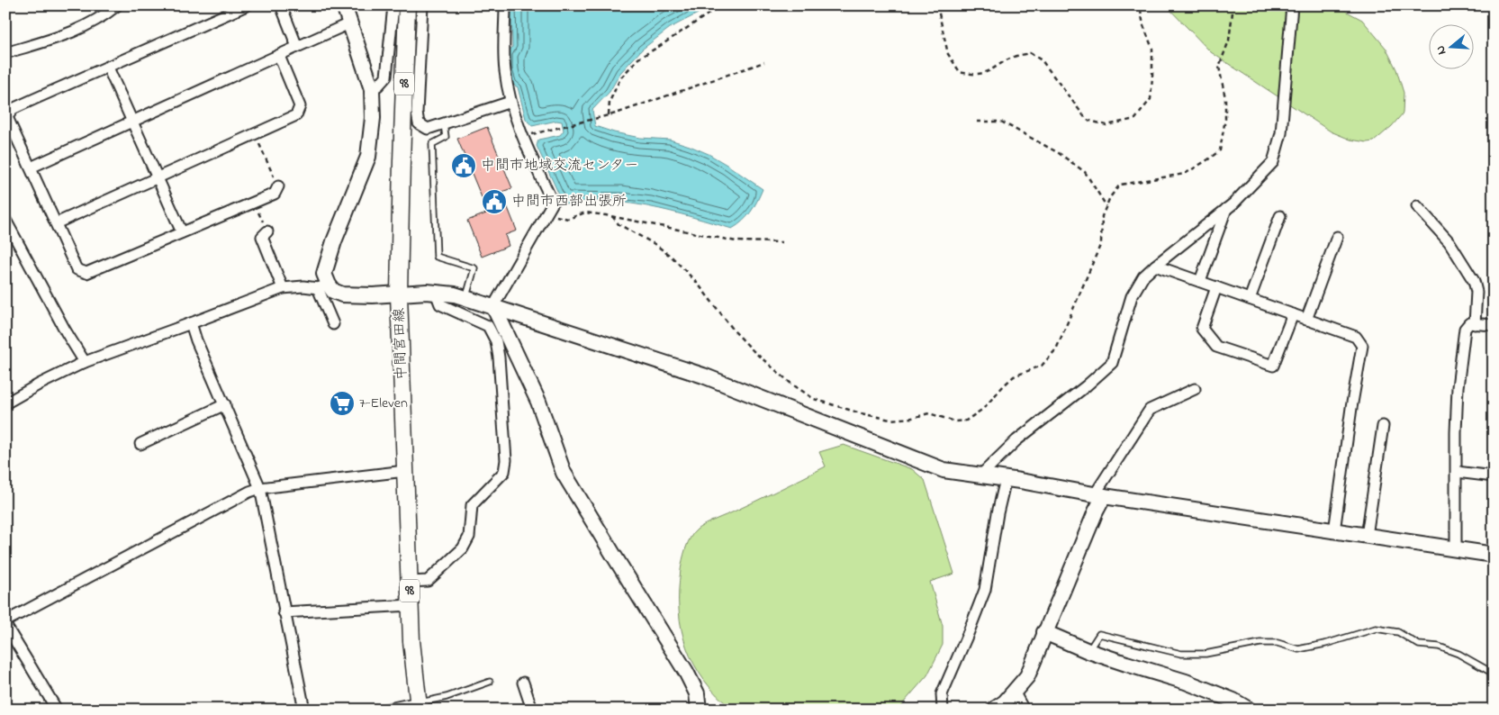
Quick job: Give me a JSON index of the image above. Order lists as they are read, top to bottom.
{
  "streets": {
    "main road": ["98", "中間宮田線"]
  },
  "places": {
    "public building": ["中間市地域交流センター", "中間市西部出張所"],
    "supermarket": ["7-Eleven"]
  },
  "north": "left"
}
